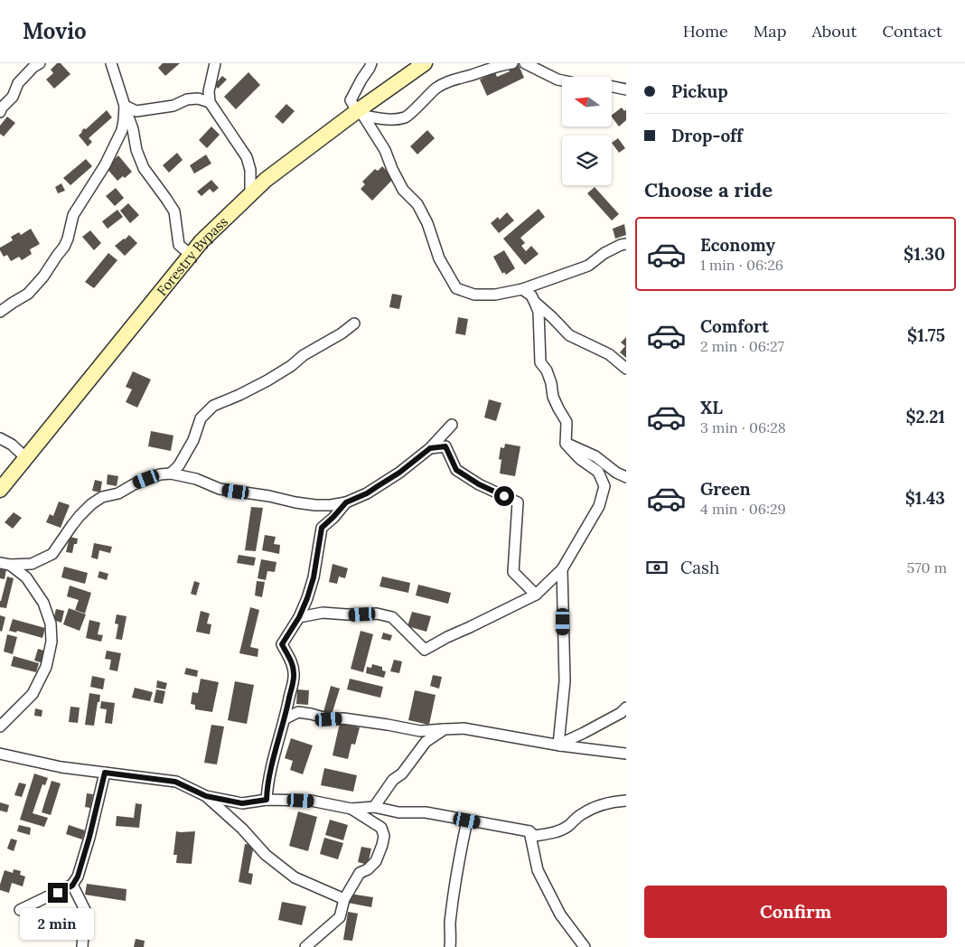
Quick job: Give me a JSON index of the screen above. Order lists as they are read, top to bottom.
{
  "streets": {
    "street": ["Forestry Bypass"]
  },
  "north": "left",
  "page": {
    "header": "Movio",
    "nav": [
      "Home",
      "Map",
      "About",
      "Contact"
    ],
    "banner": ["Pickup", "Drop-off"],
    "heading": "Choose a ride",
    "list": [
      {
        "name": "Economy",
        "note": "1 min · 06:26",
        "value": "$1.30"
      },
      {
        "name": "Comfort",
        "note": "2 min · 06:27",
        "value": "$1.75"
      },
      {
        "name": "XL",
        "note": "3 min · 06:28",
        "value": "$2.21"
      },
      {
        "name": "Green",
        "note": "4 min · 06:29",
        "value": "$1.43"
      }
    ],
    "pay": ["Cash", "570 m"],
    "buttons": "Confirm",
    "bubble": "2 min"
  }
}
